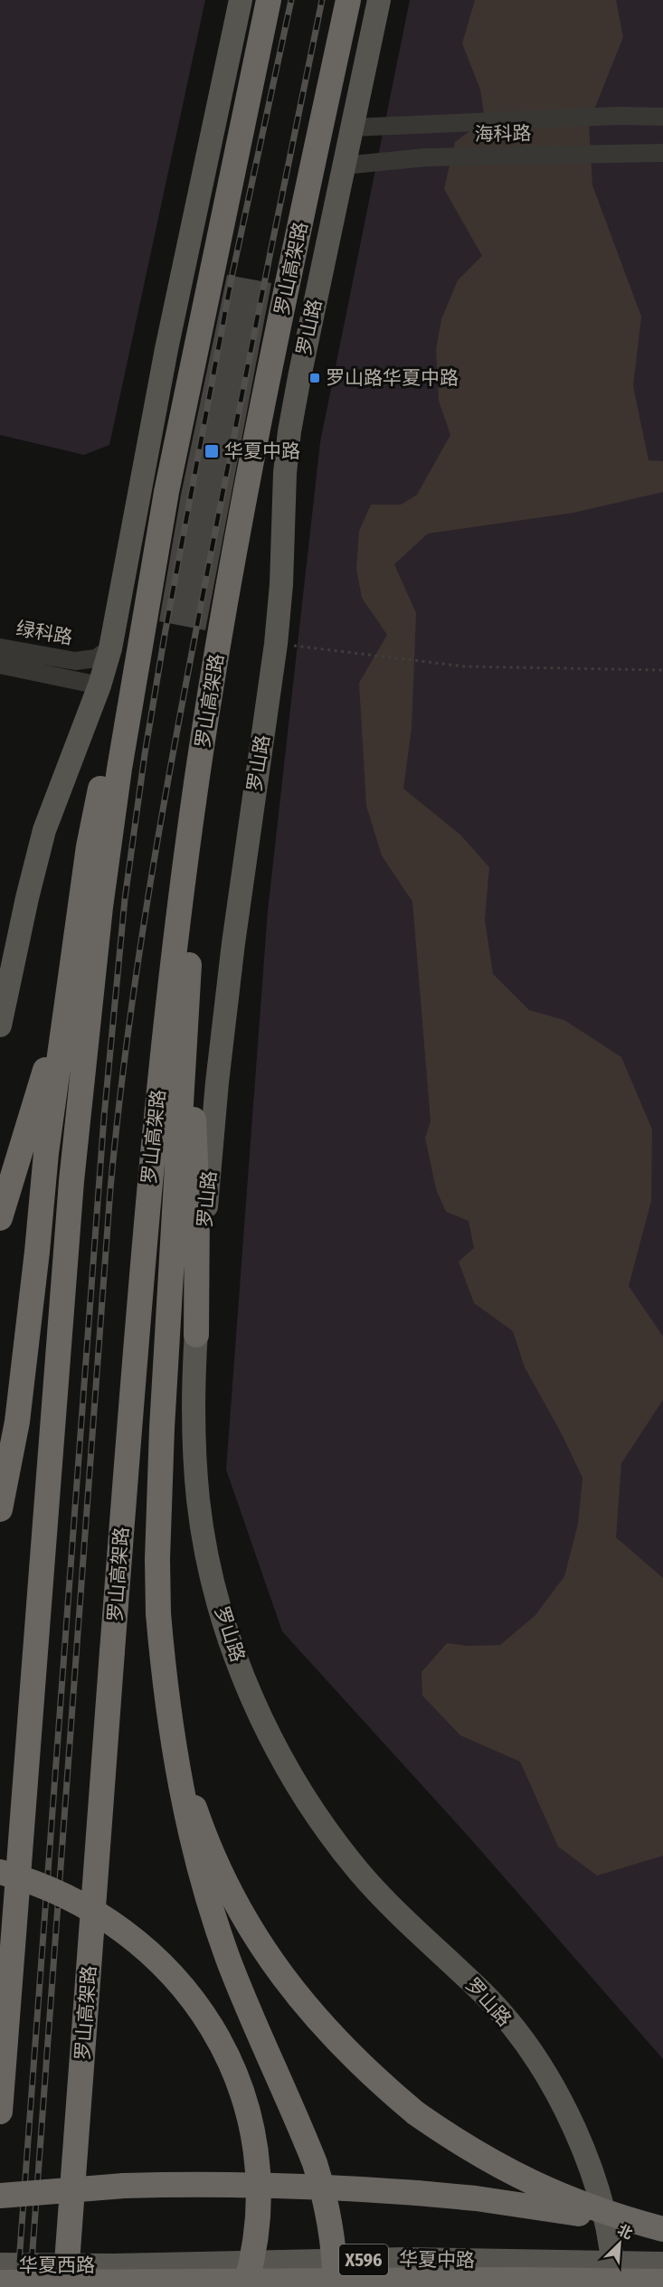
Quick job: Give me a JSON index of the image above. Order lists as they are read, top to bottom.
{
  "streets": {
    "highway": ["罗山高架路"],
    "main road": [
      "罗山路",
      "X596",
      "华夏中路",
      "华夏西路"
    ],
    "street": ["海科路", "绿科路"]
  },
  "crossings": [
    ["海科路", "罗山路"],
    ["罗山路", "华夏中路"],
    ["华夏中路", "华夏西路"]
  ],
  "places": {
    "transit": ["罗山路华夏中路", "华夏中路"]
  },
  "north": "top right"
}
